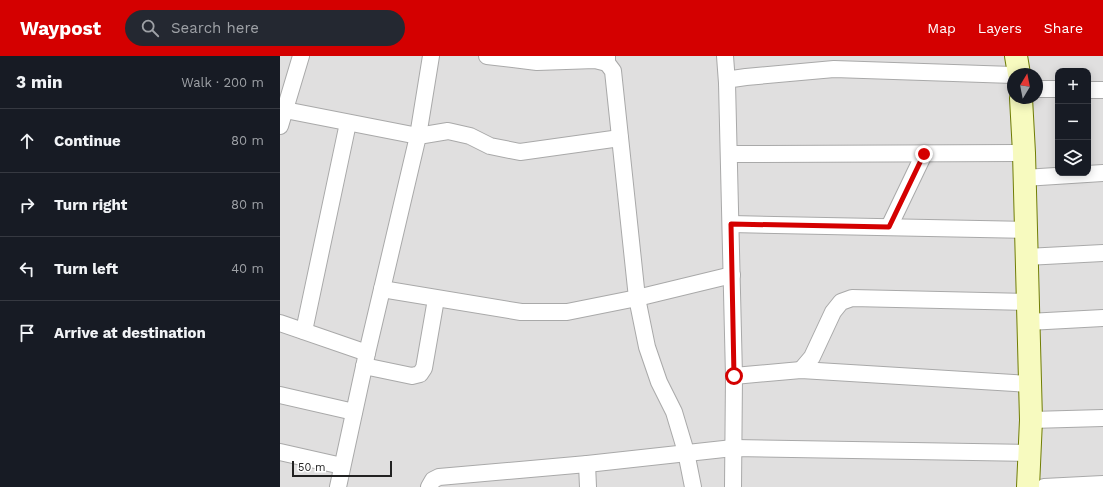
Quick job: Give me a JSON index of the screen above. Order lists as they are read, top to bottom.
{
  "scale_bar": "50 m",
  "north": "top",
  "page": {
    "header": "Waypost",
    "search": "Search here",
    "nav": ["Map", "Layers", "Share"],
    "heading": ["3 min", "Walk · 200 m"],
    "map_buttons": ["+", "−"],
    "list": [
      ["Continue", "80 m"],
      ["Turn right", "80 m"],
      ["Turn left", "40 m"],
      "Arrive at destination"
    ],
    "scale": "50 m"
  }
}
